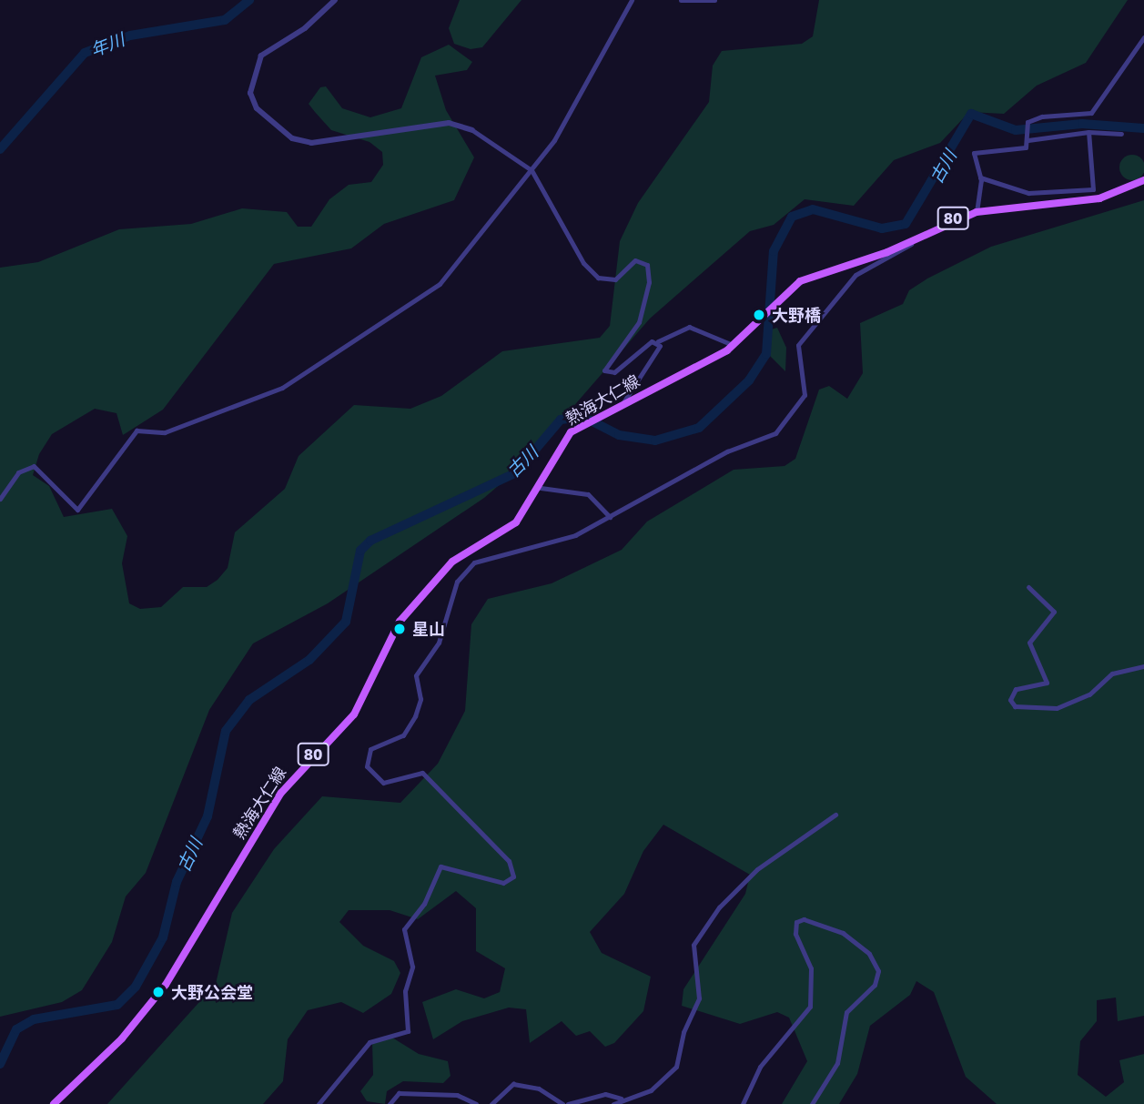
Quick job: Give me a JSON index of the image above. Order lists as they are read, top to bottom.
{
  "streets": {
    "main road": ["80", "熱海大仁線"]
  },
  "water": ["年川", "古川"],
  "places": ["大野橋", "星山", "大野公会堂"]
}
